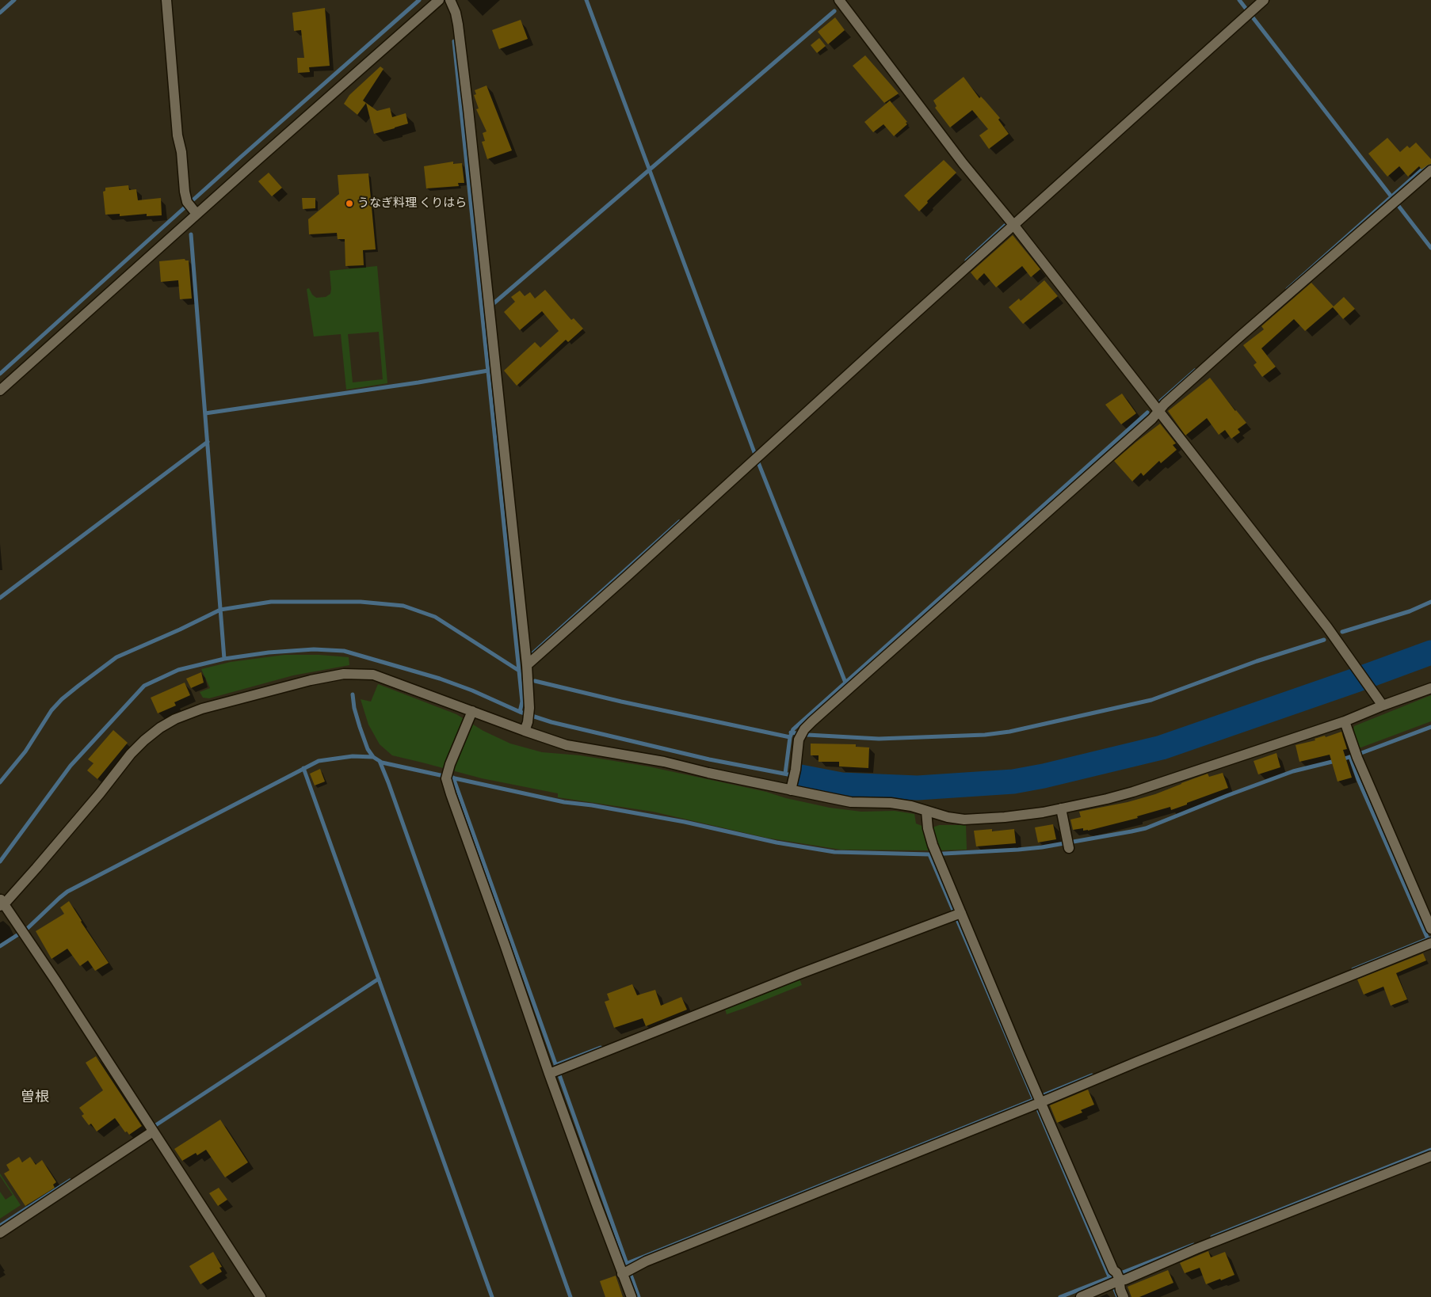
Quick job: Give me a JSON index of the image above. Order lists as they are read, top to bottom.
{
  "districts": ["曽根"],
  "places": ["うなぎ料理 くりはら"]
}
